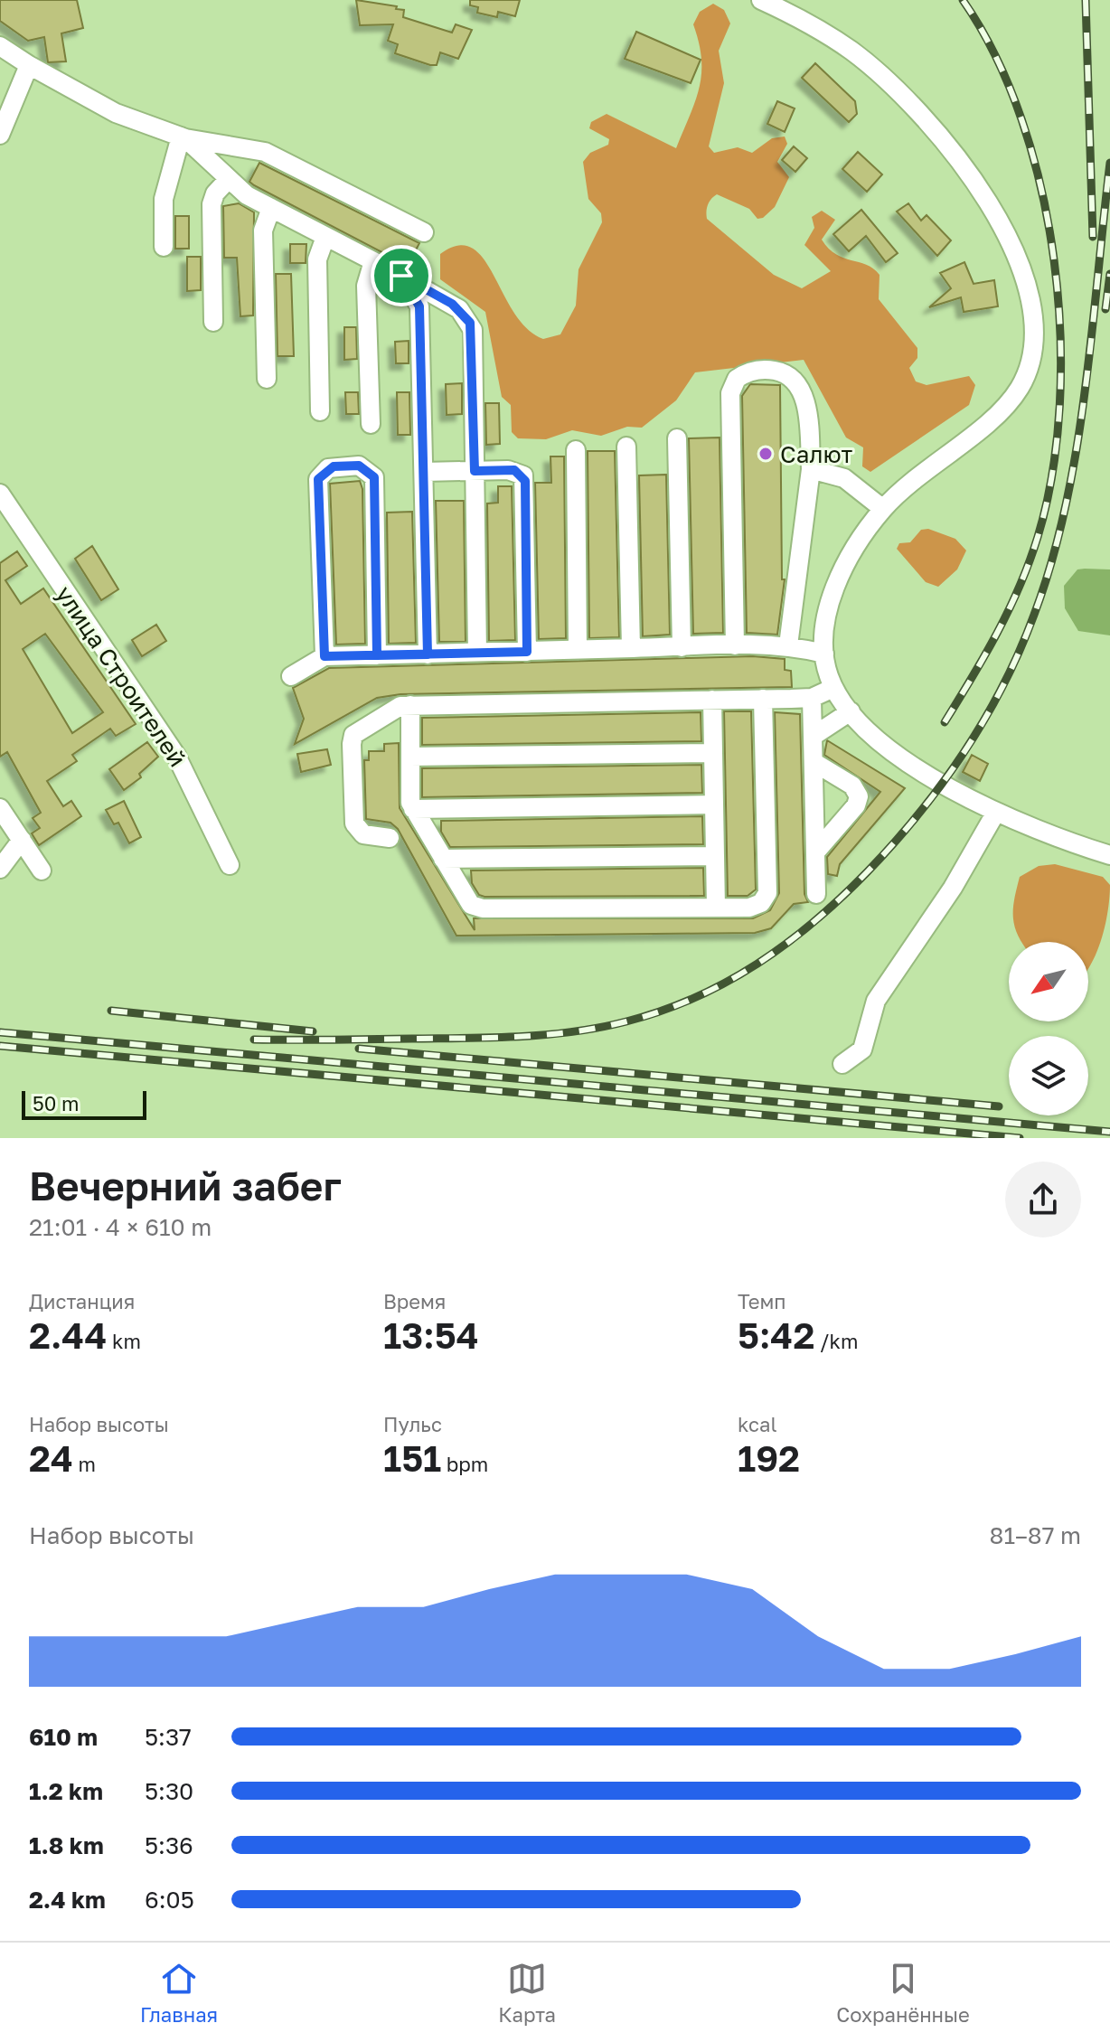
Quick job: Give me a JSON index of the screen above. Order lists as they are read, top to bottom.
{
  "streets": {
    "street": ["улица Строителей"]
  },
  "places": ["Салют"],
  "scale_bar": "50 m",
  "north": "bottom left",
  "page": {
    "scale": "50 m",
    "heading": ["Вечерний забег", "21:01 · 4 × 610 m"],
    "stats": [
      ["Дистанция", "2.44 km"],
      ["Время", "13:54"],
      ["Темп", "5:42 /km"],
      ["Набор высоты", "24 m"],
      ["Пульс", "151 bpm"],
      ["kcal", "192"]
    ],
    "chart": ["Набор высоты", "81–87 m"],
    "list": [
      {
        "name": "610 m",
        "note": "5:37"
      },
      {
        "name": "1.2 km",
        "note": "5:30"
      },
      {
        "name": "1.8 km",
        "note": "5:36"
      },
      {
        "name": "2.4 km",
        "note": "6:05"
      }
    ],
    "tabs": ["Главная", "Карта", "Сохранённые"]
  }
}
